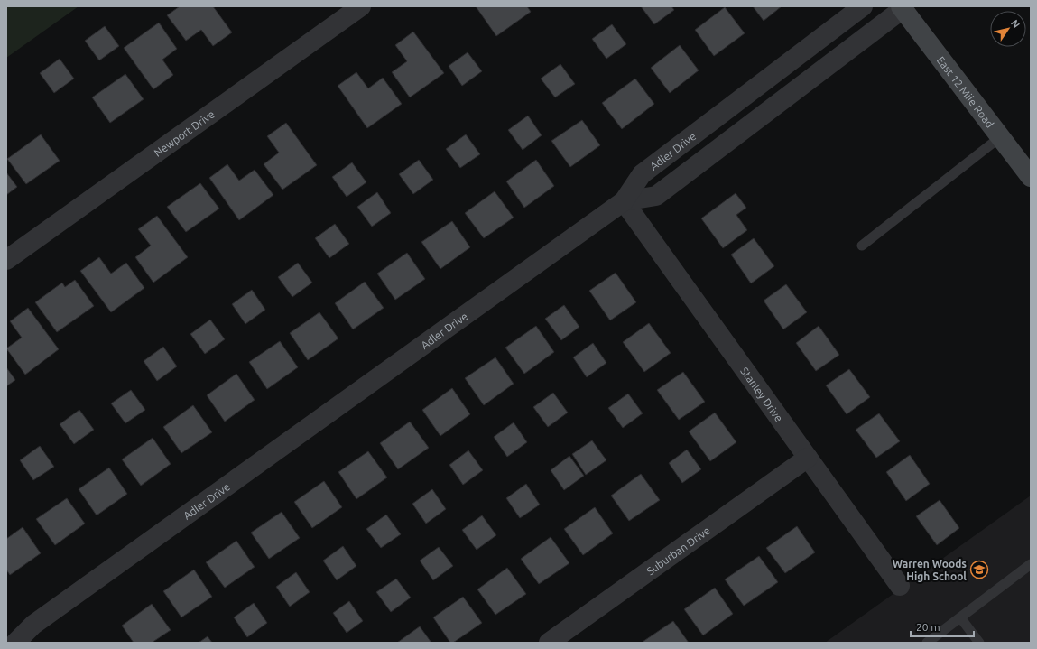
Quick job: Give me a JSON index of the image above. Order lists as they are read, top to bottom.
{
  "streets": {
    "main road": ["East 12 Mile Road"],
    "street": [
      "Newport Drive",
      "Adler Drive",
      "Stanley Drive",
      "Suburban Drive"
    ]
  },
  "crossings": [
    ["Adler Drive", "Stanley Drive"],
    ["Stanley Drive", "Suburban Drive"]
  ],
  "places": {
    "school or university": ["Warren Woods High School"]
  },
  "scale_bar": "20 m",
  "north": "top right"
}
